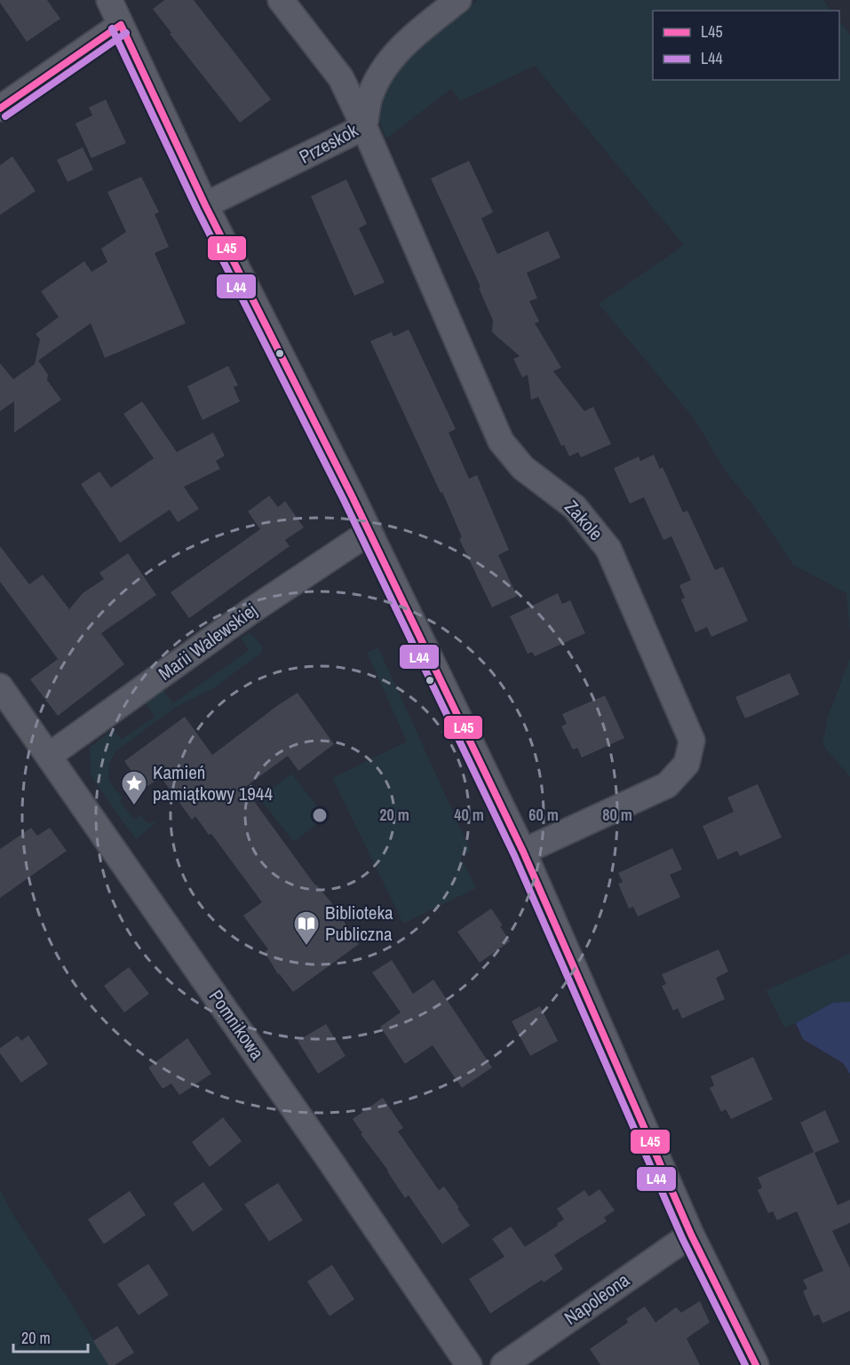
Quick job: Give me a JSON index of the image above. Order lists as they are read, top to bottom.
{
  "streets": {
    "street": [
      "Przeskok",
      "Zakole",
      "Marii Walewskiej",
      "Pomnikowa",
      "Napoleona"
    ]
  },
  "crossings": [
    ["Przeskok", "Zakole"],
    ["Marii Walewskiej", "Pomnikowa"]
  ],
  "places": {
    "place": ["Kamień pamiątkowy 1944"],
    "library": ["Biblioteka Publiczna"]
  },
  "lines": ["transit line L45", "transit line L44"],
  "legend": ["L45", "L44"],
  "scale_bar": "20 m",
  "rings": [
    "20 m",
    "40 m",
    "60 m",
    "80 m"
  ]
}
